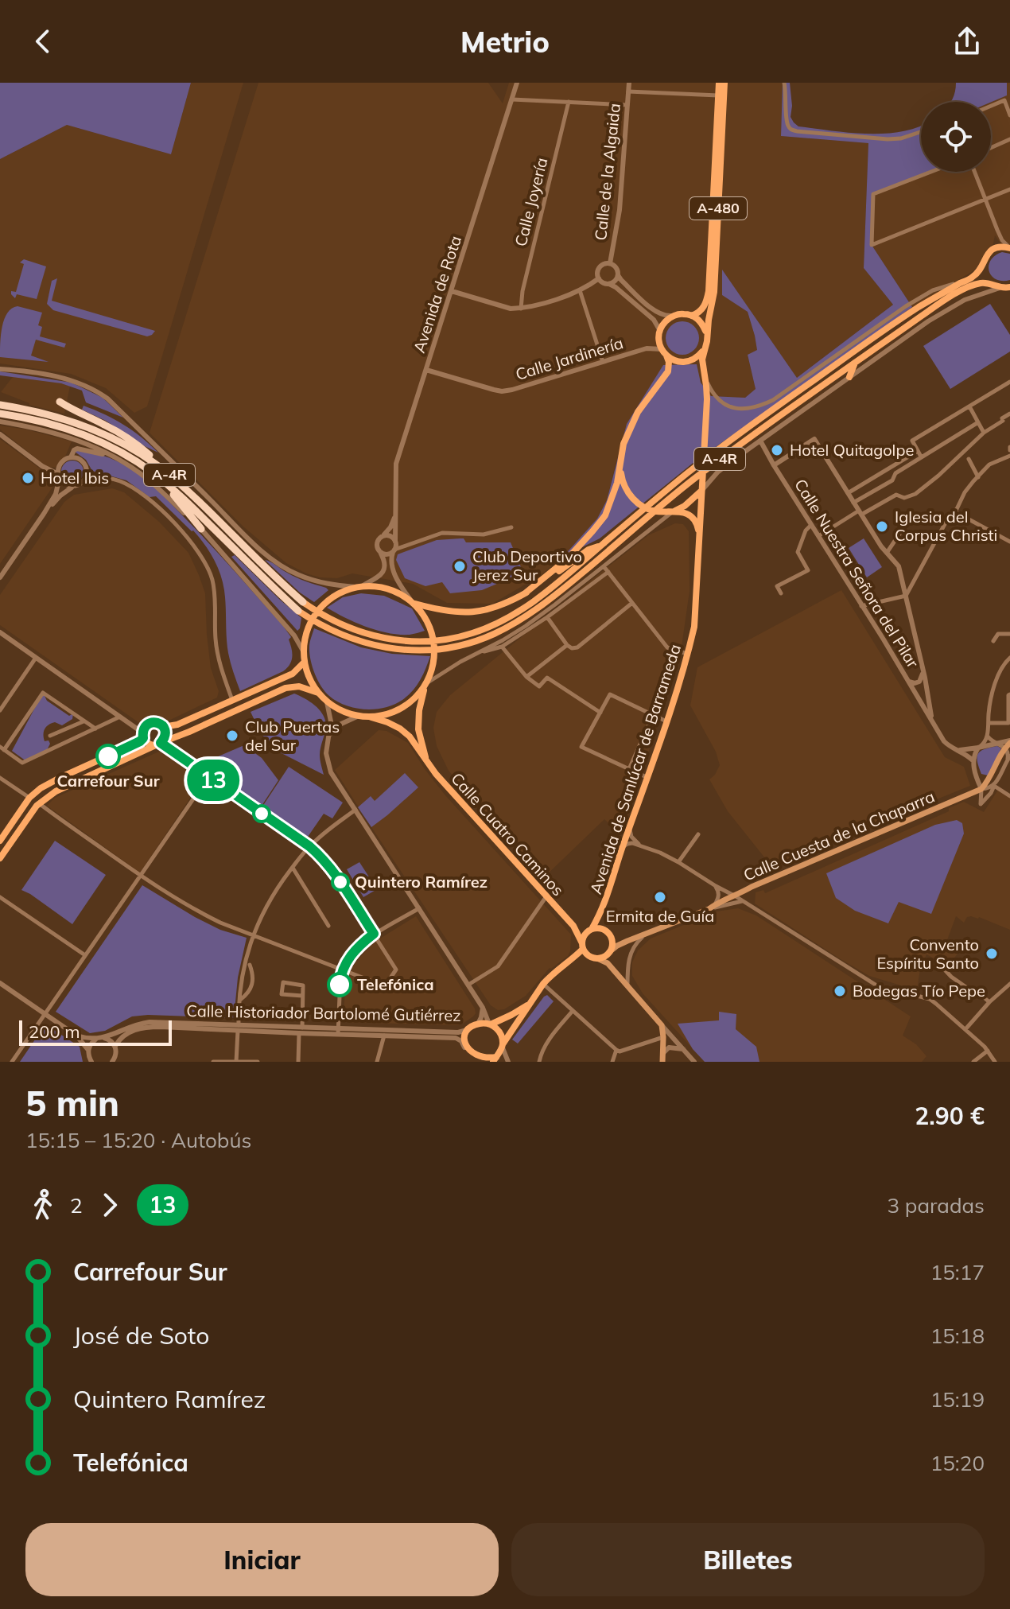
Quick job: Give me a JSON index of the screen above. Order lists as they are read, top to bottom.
{
  "streets": {
    "highway": ["A-4R"],
    "main road": [
      "A-480",
      "Avenida de Sanlúcar de Barrameda",
      "Calle Cuatro Caminos",
      "Calle Cuesta de la Chaparra"
    ],
    "street": [
      "Calle de la Algaida",
      "Calle Joyería",
      "Avenida de Rota",
      "Calle Jardinería",
      "Calle Nuestra Señora del Pilar",
      "Calle Historiador Bartolomé Gutiérrez"
    ]
  },
  "crossings": [
    ["A-480", "Calle Jardinería"],
    ["A-480", "Avenida de Sanlúcar de Barrameda"],
    ["Avenida de Rota", "Calle Jardinería"],
    ["Avenida de Rota", "Calle Cuatro Caminos"],
    ["Calle Jardinería", "Avenida de Sanlúcar de Barrameda"],
    ["Avenida de Sanlúcar de Barrameda", "Calle Cuatro Caminos"],
    ["Avenida de Sanlúcar de Barrameda", "Calle Cuesta de la Chaparra"],
    ["Calle Cuatro Caminos", "Calle Cuesta de la Chaparra"]
  ],
  "places": [
    "Hotel Quitagolpe",
    "Hotel Ibis",
    "Iglesia del Corpus Christi",
    "Club Deportivo Jerez Sur",
    "Club Puertas del Sur",
    "Carrefour Sur",
    "Quintero Ramírez",
    "Ermita de Guía",
    "Convento Espíritu Santo",
    "Telefónica",
    "Bodegas Tío Pepe"
  ],
  "lines": ["bus line 13"],
  "scale_bar": "200 m",
  "page": {
    "header": "Metrio",
    "on_map": "13",
    "scale": "200 m",
    "heading": ["5 min", "15:15 – 15:20 · Autobús", "2.90 €"],
    "legs": ["2", "13", "3 paradas"],
    "list": [
      {
        "name": "Carrefour Sur",
        "value": "15:17"
      },
      {
        "name": "José de Soto",
        "value": "15:18"
      },
      {
        "name": "Quintero Ramírez",
        "value": "15:19"
      },
      {
        "name": "Telefónica",
        "value": "15:20"
      }
    ],
    "buttons": ["Iniciar", "Billetes"]
  }
}
